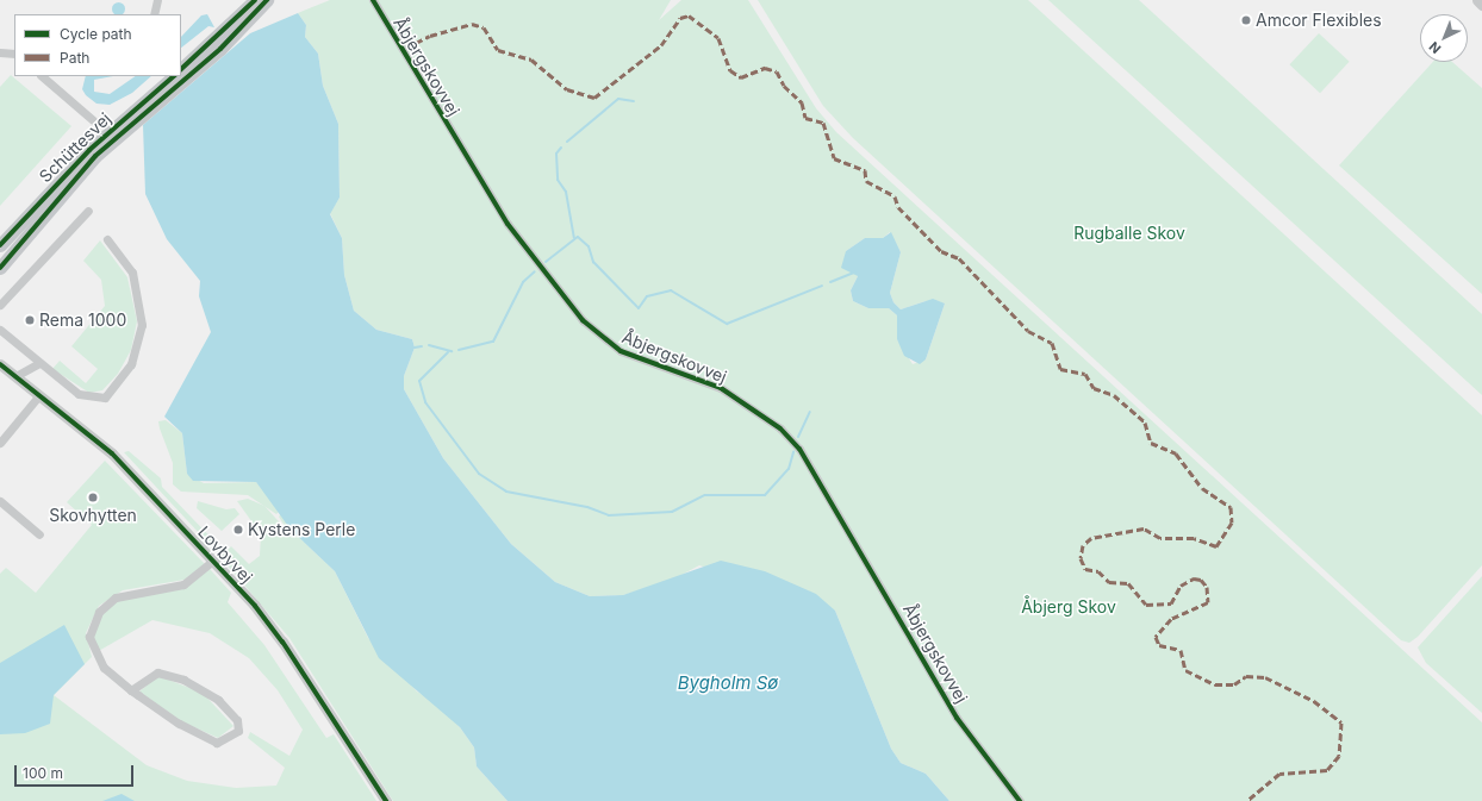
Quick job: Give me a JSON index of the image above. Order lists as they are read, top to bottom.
{
  "streets": {
    "main road": ["Schüttesvej"],
    "street": ["Åbjergskovvej", "Lovbyvej"]
  },
  "water": ["Bygholm Sø"],
  "parks": ["Rugballe Skov", "Åbjerg Skov"],
  "places": [
    "Amcor Flexibles",
    "Rema 1000",
    "Skovhytten",
    "Kystens Perle"
  ],
  "legend": ["Cycle path", "Path"],
  "scale_bar": "100 m",
  "north": "bottom left"
}
